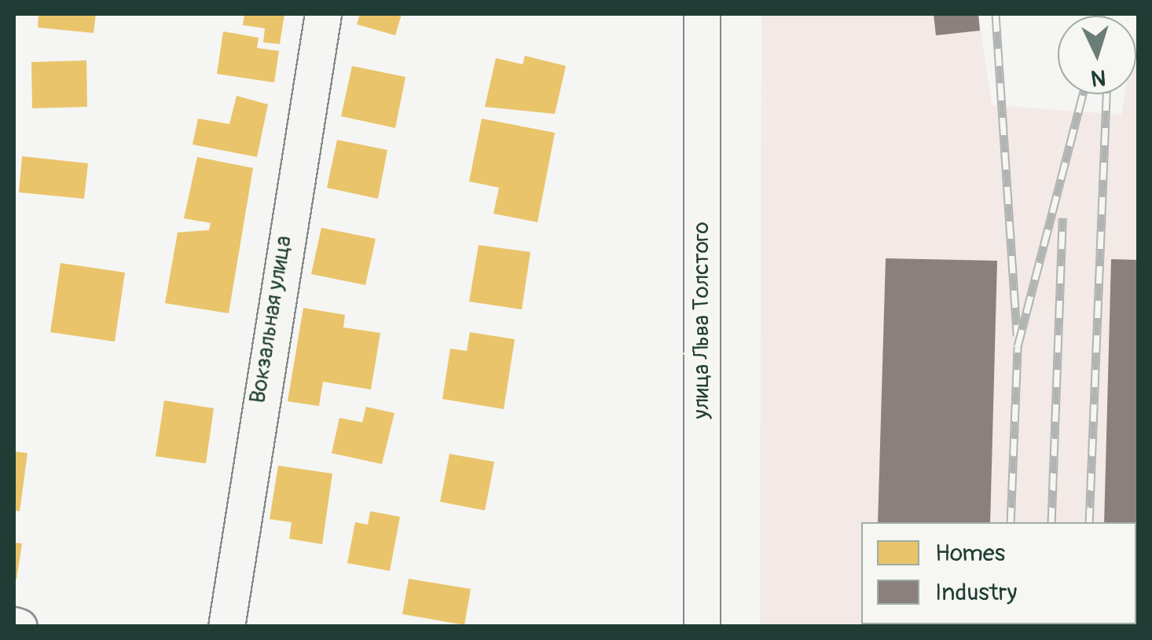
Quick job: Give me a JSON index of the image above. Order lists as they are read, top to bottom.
{
  "streets": {
    "street": ["Вокзальная улица", "улица Льва Толстого"]
  },
  "legend": ["Homes", "Industry"],
  "north": "bottom"
}
